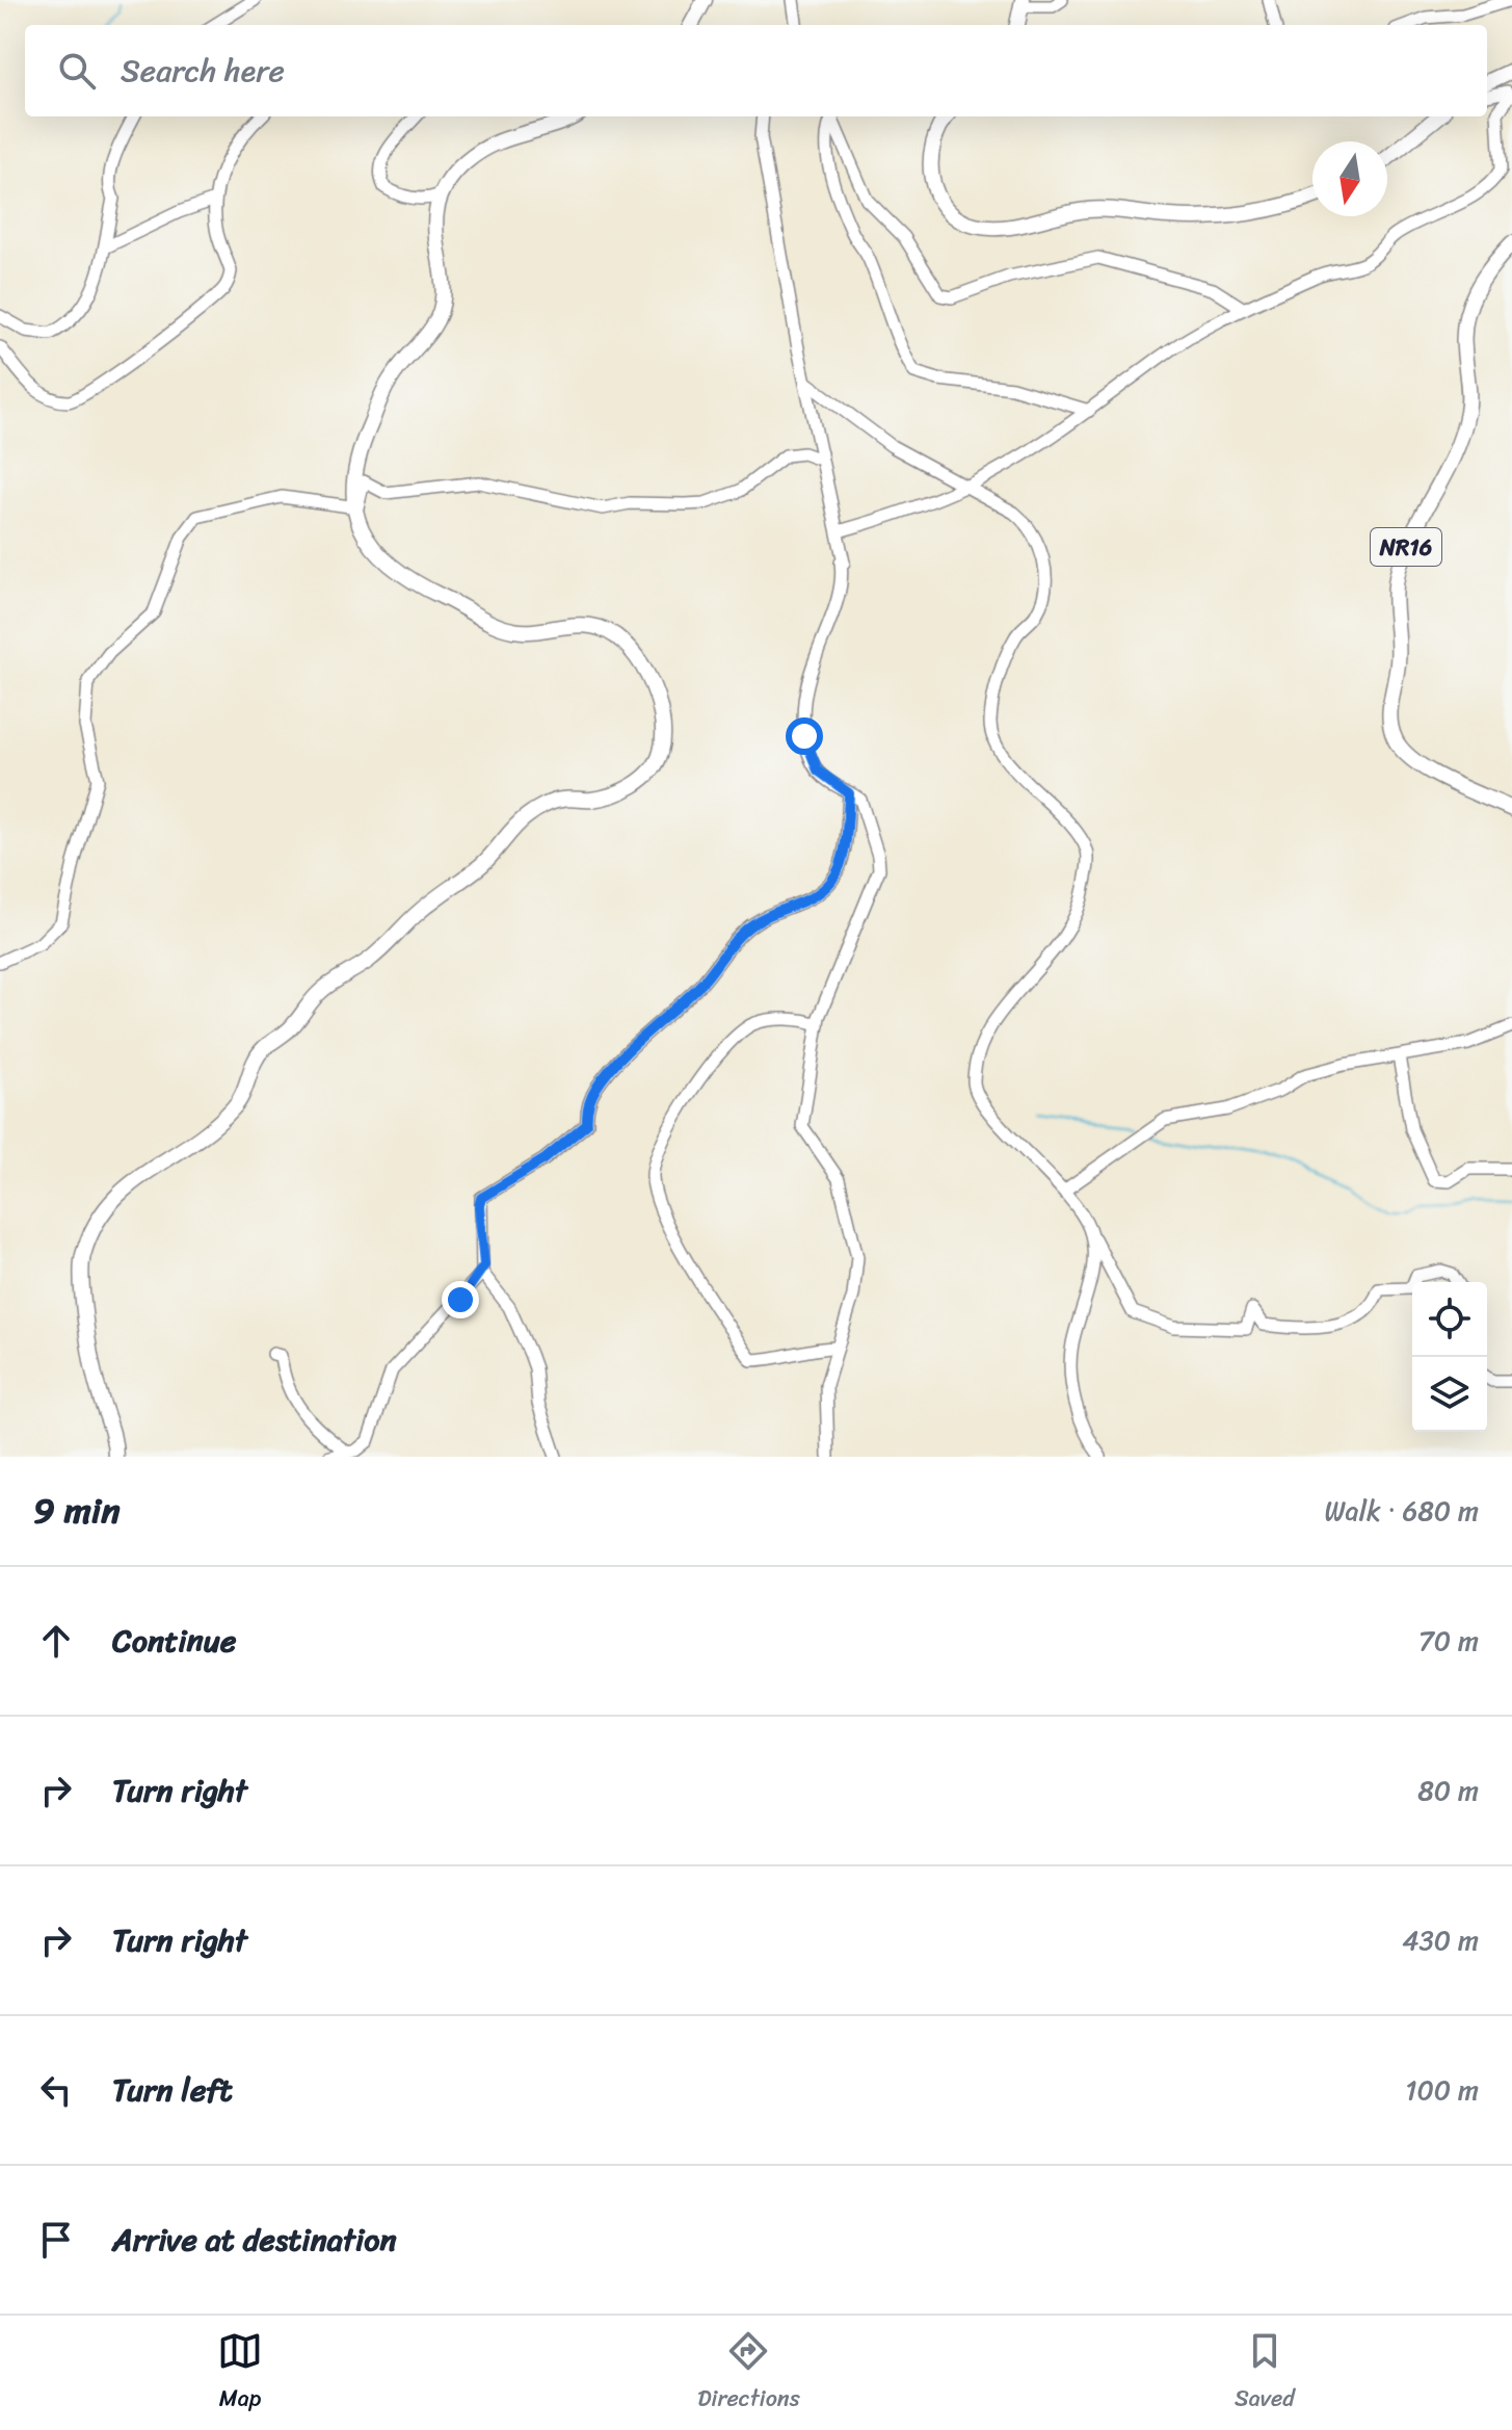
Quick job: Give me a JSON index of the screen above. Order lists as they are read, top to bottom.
{
  "streets": {
    "main road": ["NR16"]
  },
  "north": "bottom",
  "page": {
    "search": "Search here",
    "heading": ["9 min", "Walk · 680 m"],
    "list": [
      ["Continue", "70 m"],
      ["Turn right", "80 m"],
      ["Turn right", "430 m"],
      ["Turn left", "100 m"],
      "Arrive at destination"
    ],
    "nav": ["Map", "Directions", "Saved"]
  }
}
